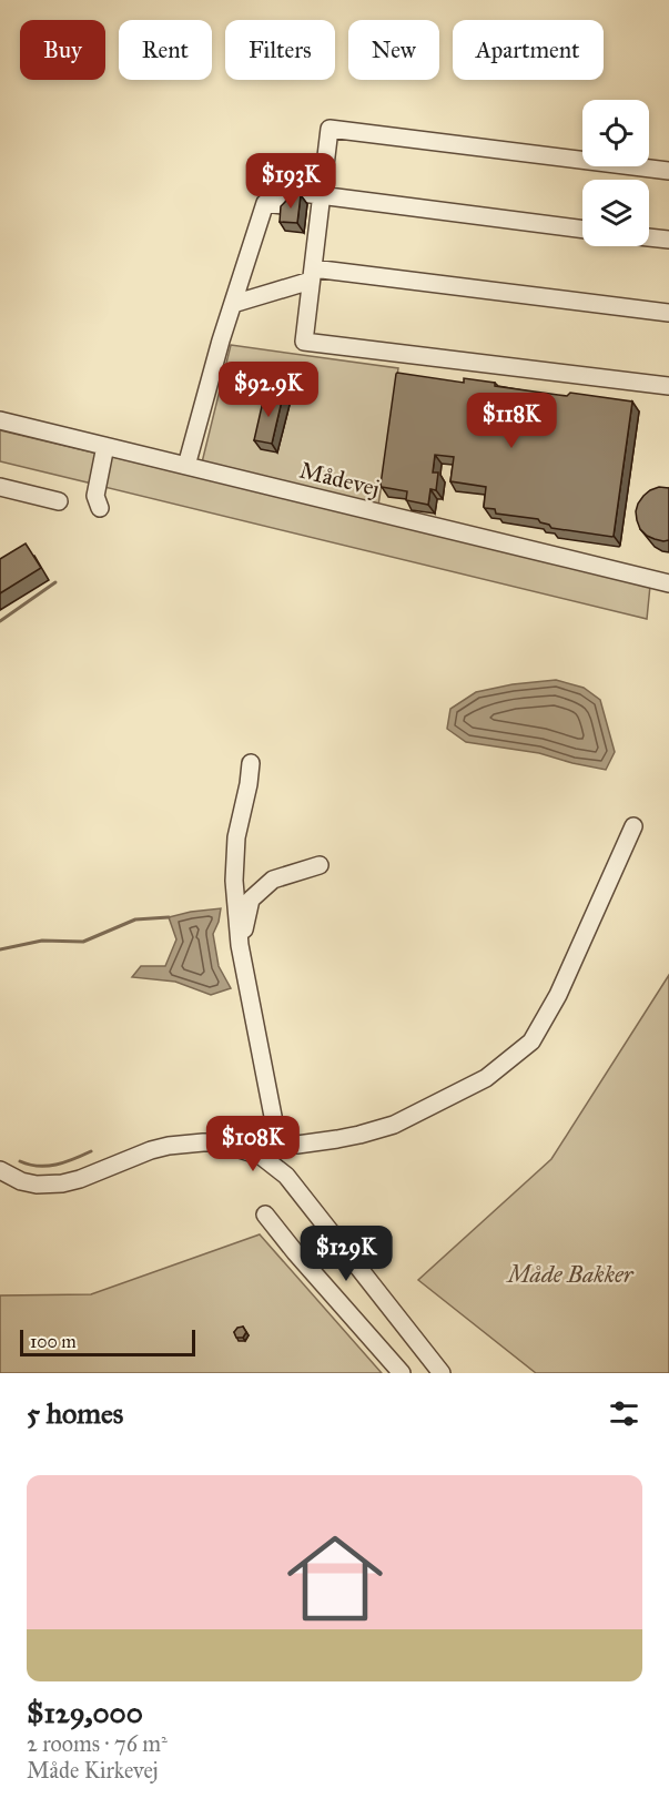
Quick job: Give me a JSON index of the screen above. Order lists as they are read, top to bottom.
{
  "streets": {
    "street": ["Mådevej"]
  },
  "parks": ["Måde Bakker"],
  "scale_bar": "100 m",
  "page": {
    "chip": [
      "Buy",
      "Rent",
      "Filters",
      "New",
      "Apartment"
    ],
    "price": [
      "$193K",
      "$92.9K",
      "$118K",
      "$108K",
      "$129K"
    ],
    "scale": "100 m",
    "heading": "5 homes",
    "list": [
      {
        "name": "$129,000",
        "note": "2 rooms · 76 m² · Måde Kirkevej"
      }
    ]
  }
}
